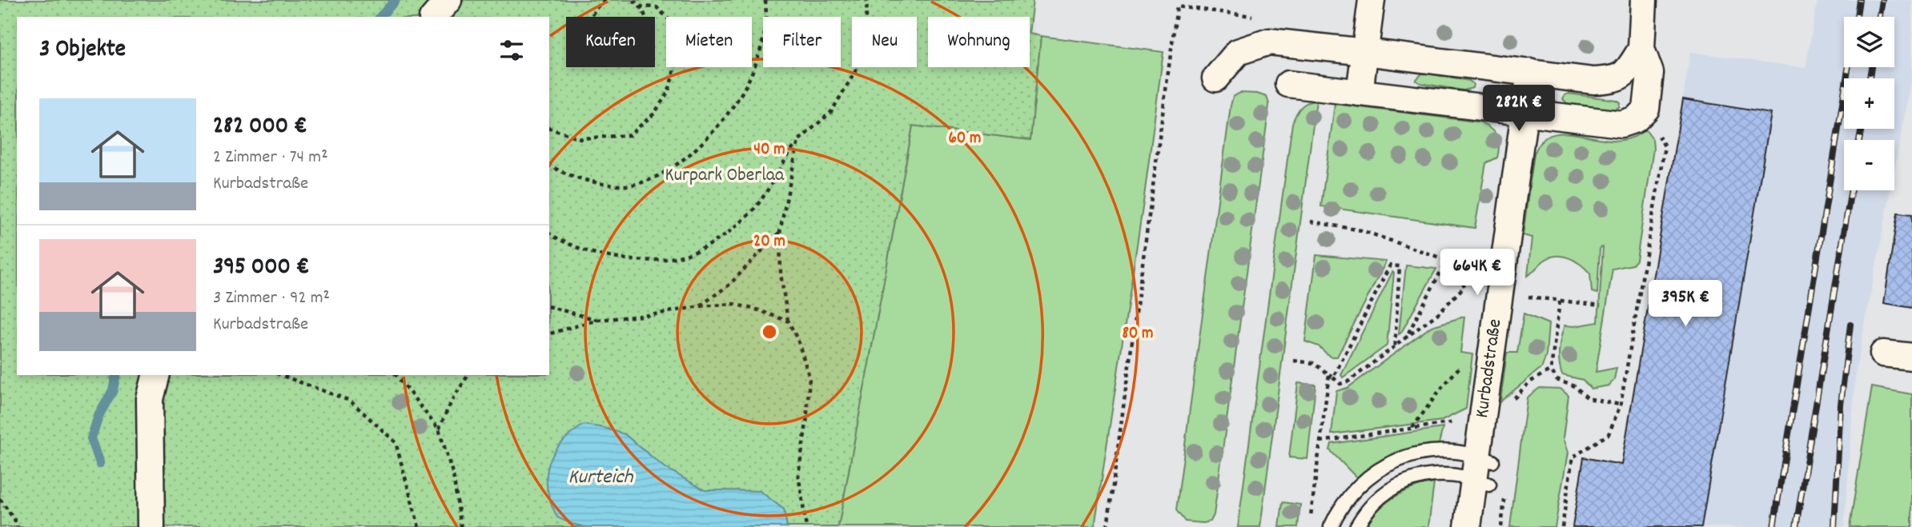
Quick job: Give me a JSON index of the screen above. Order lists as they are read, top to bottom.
{
  "streets": {
    "street": ["Kurbadstraße"]
  },
  "water": ["Kurteich"],
  "parks": ["Kurpark Oberlaa"],
  "page": {
    "map_buttons": ["+", "−"],
    "chip": [
      "Kaufen",
      "Mieten",
      "Filter",
      "Neu",
      "Wohnung"
    ],
    "heading": "3 Objekte",
    "list": [
      {
        "name": "282 000 €",
        "note": "2 Zimmer · 74 m² · Kurbadstraße"
      },
      {
        "name": "395 000 €",
        "note": "3 Zimmer · 92 m² · Kurbadstraße"
      }
    ],
    "price": ["282K €", "664K €", "395K €"]
  },
  "rings": [
    "60 m",
    "40 m",
    "20 m",
    "80 m"
  ]
}
